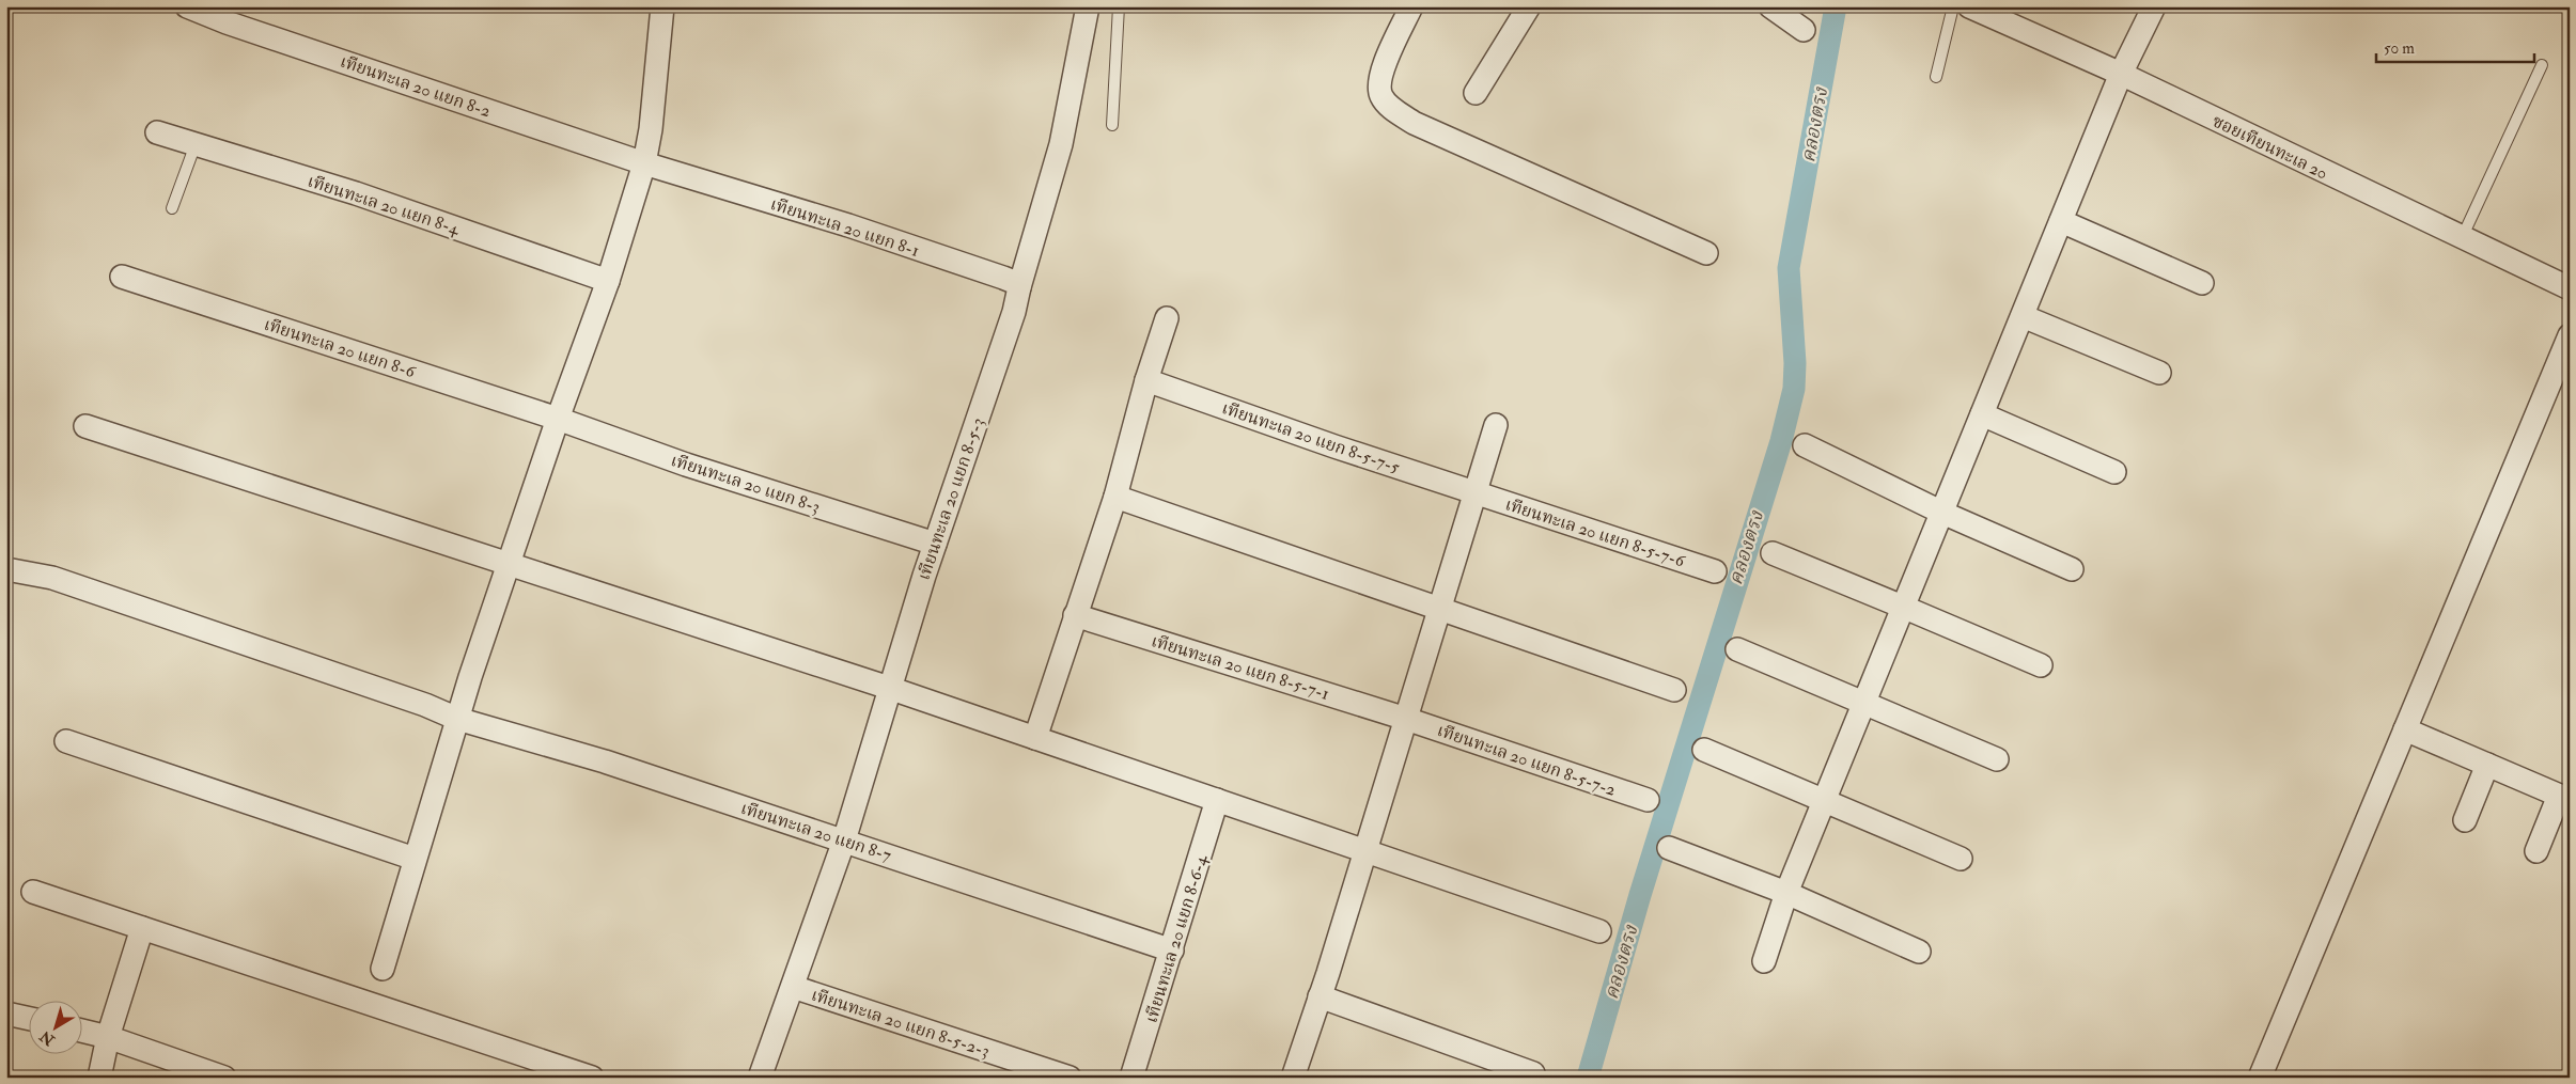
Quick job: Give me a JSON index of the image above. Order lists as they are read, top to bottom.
{
  "streets": {
    "street": [
      "เทียนทะเล 20 แยก 8-2",
      "ซอยเทียนทะเล 20",
      "เทียนทะเล 20 แยก 8-4",
      "เทียนทะเล 20 แยก 8-1",
      "เทียนทะเล 20 แยก 8-6",
      "เทียนทะเล 20 แยก 8-5-7-5",
      "เทียนทะเล 20 แยก 8-3",
      "เทียนทะเล 20 แยก 8-5-3",
      "เทียนทะเล 20 แยก 8-5-7-6",
      "เทียนทะเล 20 แยก 8-5-7-1",
      "เทียนทะเล 20 แยก 8-5-7-2",
      "เทียนทะเล 20 แยก 8-7",
      "เทียนทะเล 20 แยก 8-6-4",
      "เทียนทะเล 20 แยก 8-5-2-3"
    ]
  },
  "crossings": [
    ["เทียนทะเล 20 แยก 8-2", "เทียนทะเล 20 แยก 8-1"],
    ["เทียนทะเล 20 แยก 8-1", "เทียนทะเล 20 แยก 8-5-3"],
    ["เทียนทะเล 20 แยก 8-6", "เทียนทะเล 20 แยก 8-3"],
    ["เทียนทะเล 20 แยก 8-5-7-5", "เทียนทะเล 20 แยก 8-5-7-6"],
    ["เทียนทะเล 20 แยก 8-3", "เทียนทะเล 20 แยก 8-5-3"],
    ["เทียนทะเล 20 แยก 8-5-3", "เทียนทะเล 20 แยก 8-7"],
    ["เทียนทะเล 20 แยก 8-5-3", "เทียนทะเล 20 แยก 8-5-2-3"],
    ["เทียนทะเล 20 แยก 8-5-7-1", "เทียนทะเล 20 แยก 8-5-7-2"],
    ["เทียนทะเล 20 แยก 8-7", "เทียนทะเล 20 แยก 8-6-4"]
  ],
  "water": ["คลองตรง"],
  "scale_bar": "50 m",
  "north": "bottom left"
}
